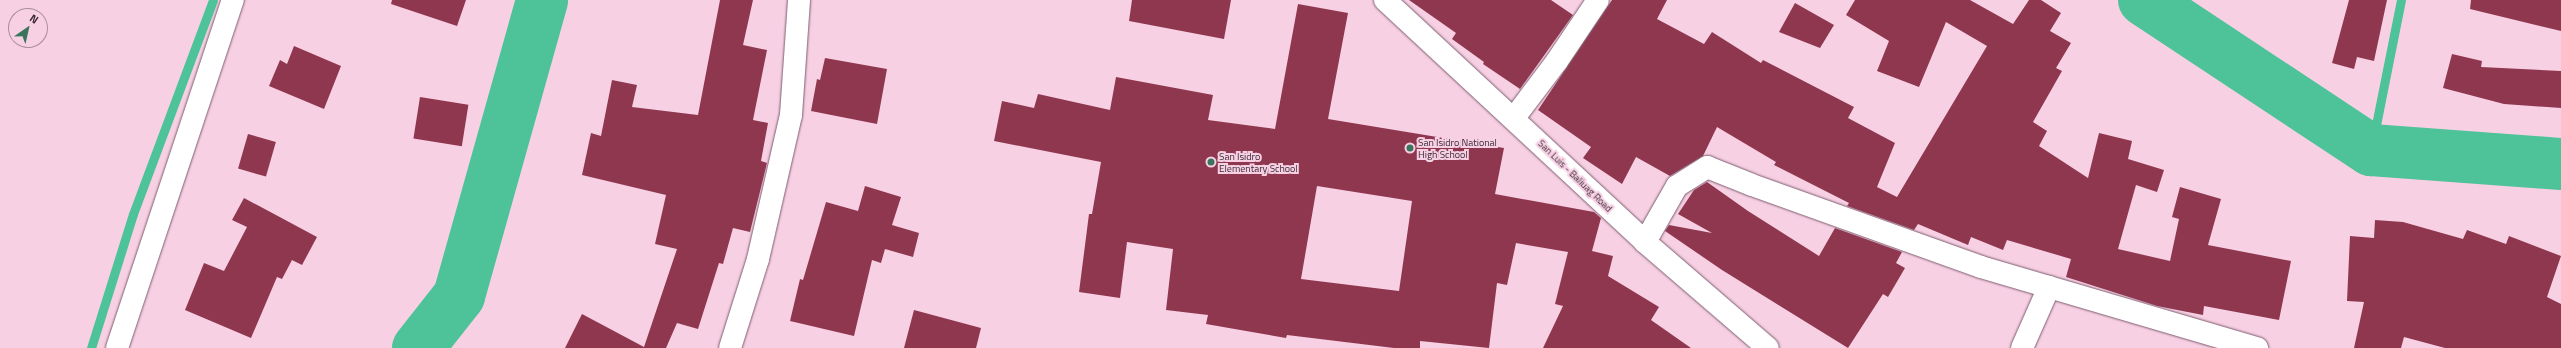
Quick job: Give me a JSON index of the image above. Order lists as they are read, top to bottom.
{
  "streets": {
    "street": ["San Luis - Baliuag Road"]
  },
  "places": ["San Isidro National High School", "San Isidro Elementary School"],
  "north": "top right"
}
